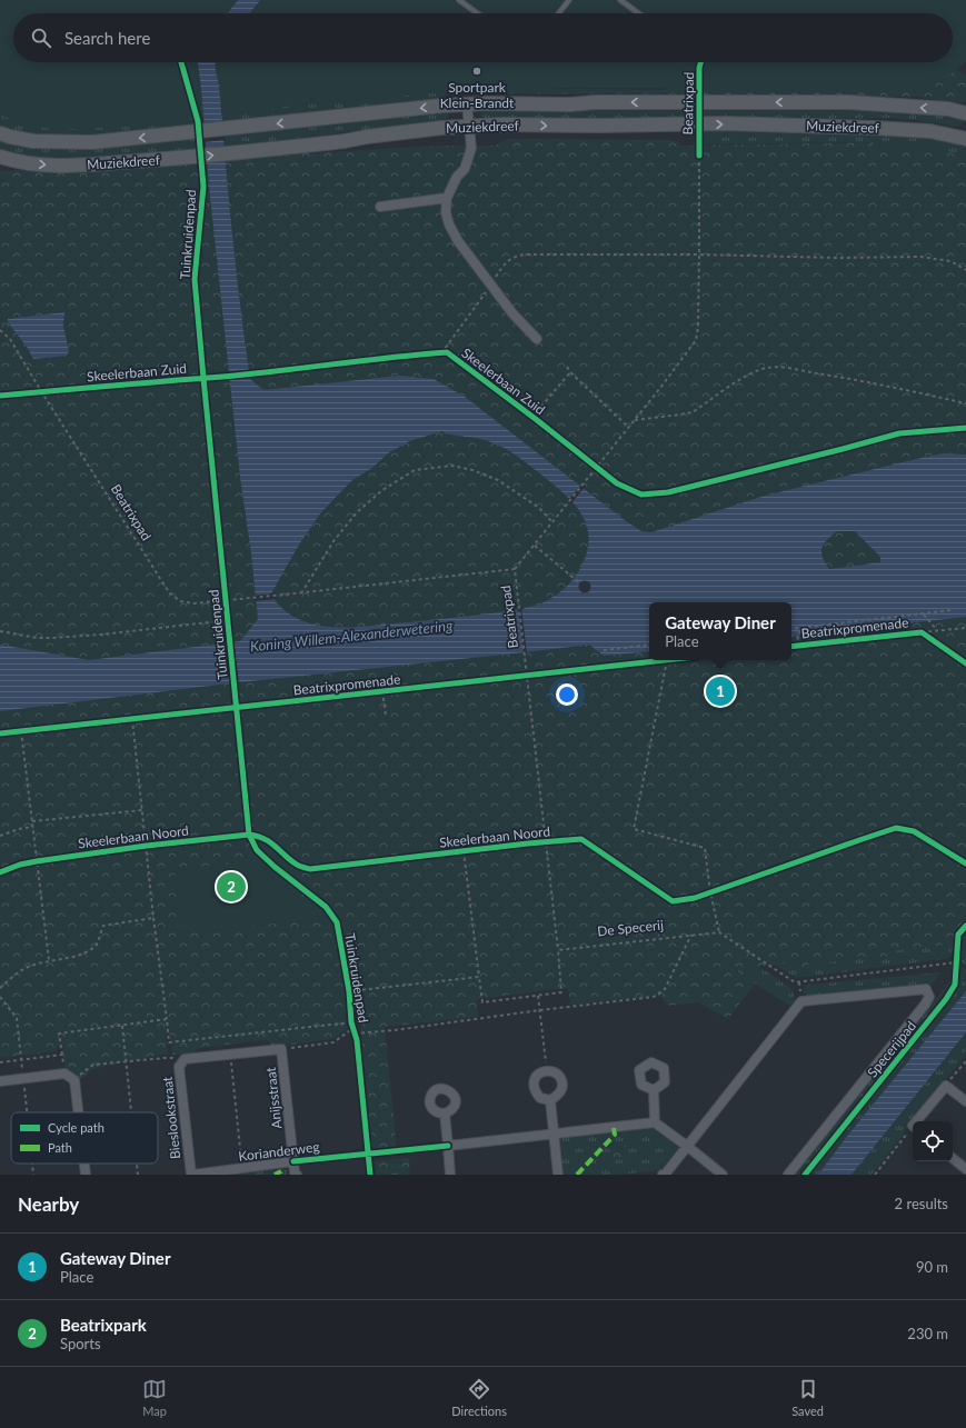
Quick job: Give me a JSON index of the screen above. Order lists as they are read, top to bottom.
{
  "streets": {
    "main road": ["Muziekdreef"],
    "street": ["Anijsstraat", "Bieslookstraat", "Korianderweg"],
    "path": ["De Specerij"],
    "cycle path": [
      "Beatrixpad",
      "Tuinkruidenpad",
      "Skeelerbaan Zuid",
      "Beatrixpromenade",
      "Skeelerbaan Noord",
      "Specerijpad"
    ]
  },
  "crossings": [
    ["Beatrixpad", "Tuinkruidenpad"],
    ["Beatrixpad", "Skeelerbaan Noord"],
    ["Beatrixpad", "De Specerij"],
    ["Anijsstraat", "Bieslookstraat"],
    ["Anijsstraat", "Korianderweg"],
    ["Bieslookstraat", "Korianderweg"]
  ],
  "water": ["Koning Willem-Alexanderwetering"],
  "places": ["Sportpark Klein-Brandt"],
  "legend": ["Cycle path", "Path"],
  "page": {
    "search": "Search here",
    "popup": ["Gateway Diner", "Place"],
    "pins": ["1", "2"],
    "heading": ["Nearby", "2 results"],
    "list": [
      {
        "mark": "1",
        "name": "Gateway Diner",
        "note": "Place",
        "value": "90 m"
      },
      {
        "mark": "2",
        "name": "Beatrixpark",
        "note": "Sports",
        "value": "230 m"
      }
    ],
    "nav": ["Map", "Directions", "Saved"]
  }
}
